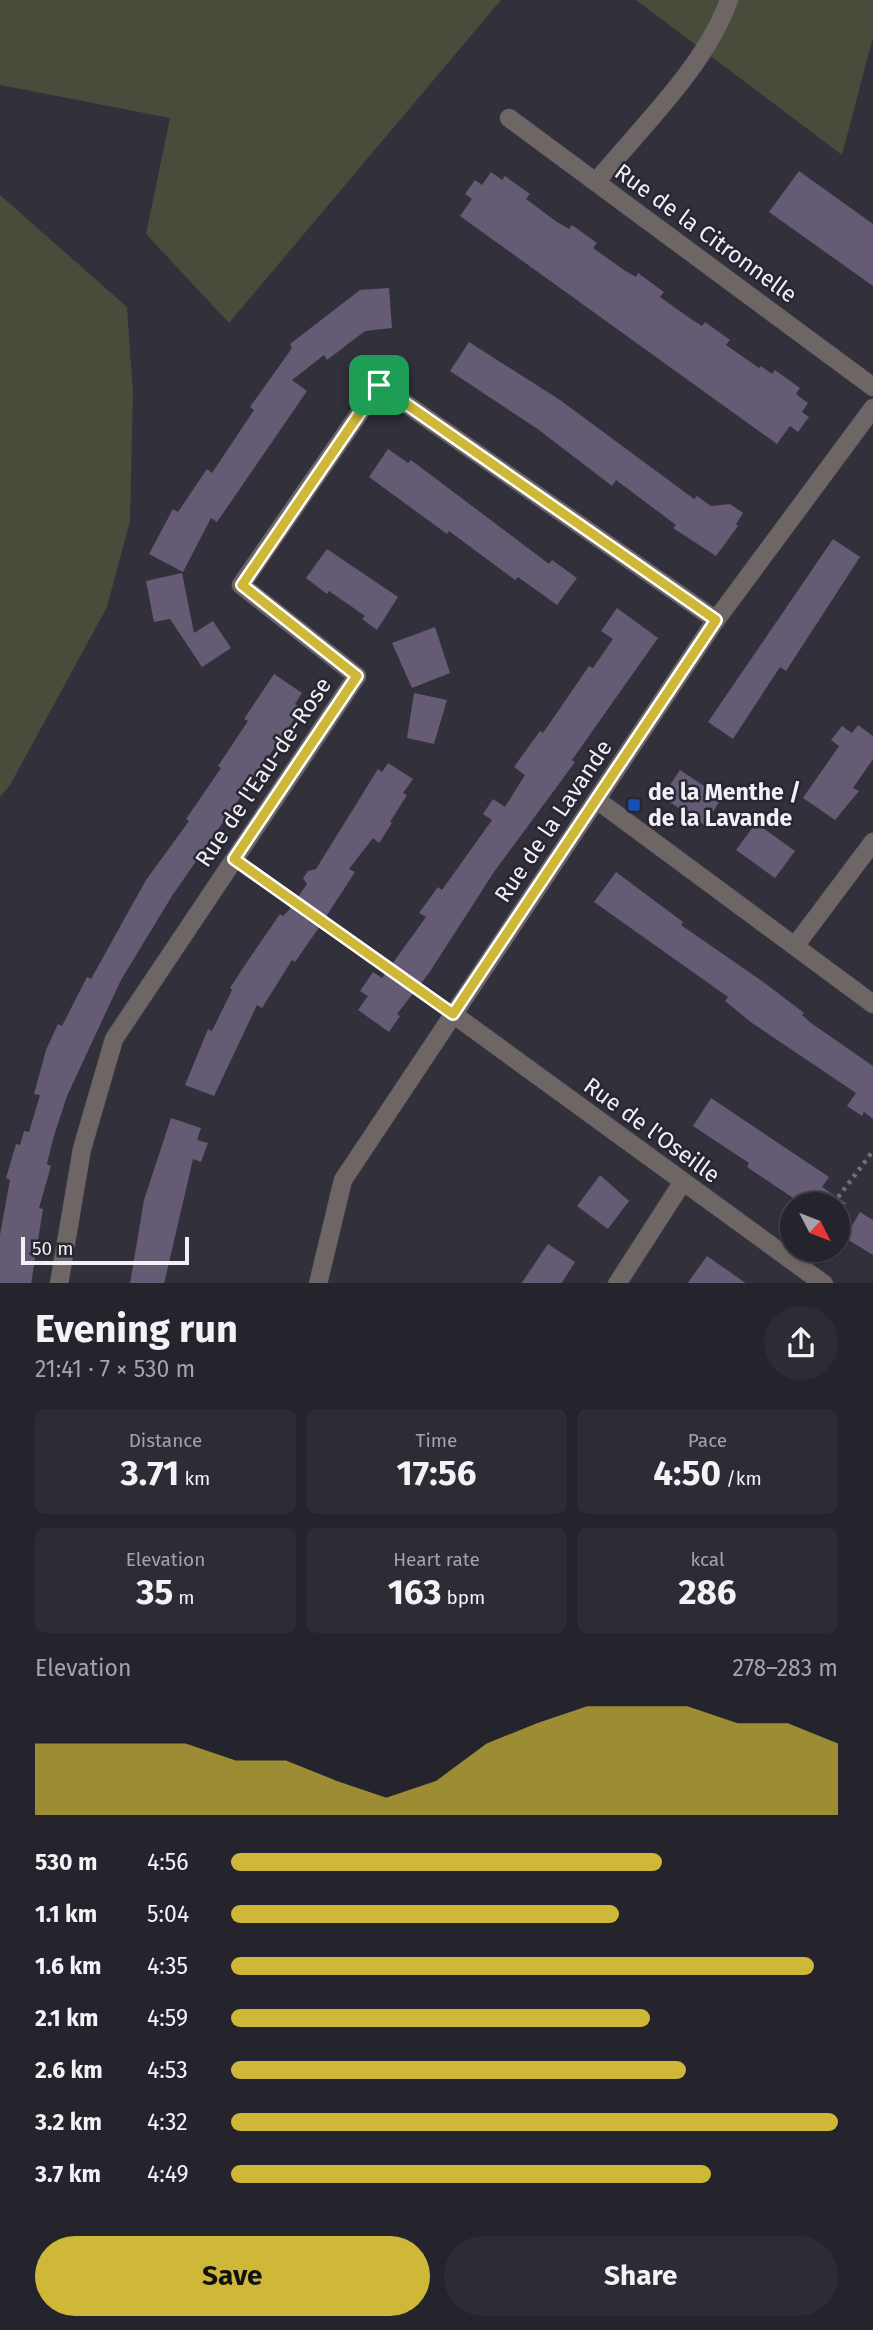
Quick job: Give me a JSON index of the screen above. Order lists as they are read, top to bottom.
{
  "streets": {
    "street": [
      "Rue de la Citronnelle",
      "Rue de l'Eau-de-Rose",
      "Rue de la Lavande",
      "Rue de l'Oseille"
    ]
  },
  "crossings": [
    ["Rue de l'Eau-de-Rose", "Rue de la Lavande"],
    ["Rue de la Lavande", "Rue de l'Oseille"]
  ],
  "places": {
    "transit": ["de la Menthe / de la Lavande"]
  },
  "scale_bar": "50 m",
  "north": "bottom right",
  "page": {
    "scale": "50 m",
    "heading": ["Evening run", "21:41 · 7 × 530 m"],
    "stats": [
      ["Distance", "3.71 km"],
      ["Time", "17:56"],
      ["Pace", "4:50 /km"],
      ["Elevation", "35 m"],
      ["Heart rate", "163 bpm"],
      ["kcal", "286"]
    ],
    "chart": ["Elevation", "278–283 m"],
    "list": [
      {
        "name": "530 m",
        "note": "4:56"
      },
      {
        "name": "1.1 km",
        "note": "5:04"
      },
      {
        "name": "1.6 km",
        "note": "4:35"
      },
      {
        "name": "2.1 km",
        "note": "4:59"
      },
      {
        "name": "2.6 km",
        "note": "4:53"
      },
      {
        "name": "3.2 km",
        "note": "4:32"
      },
      {
        "name": "3.7 km",
        "note": "4:49"
      }
    ],
    "buttons": ["Save", "Share"]
  }
}
